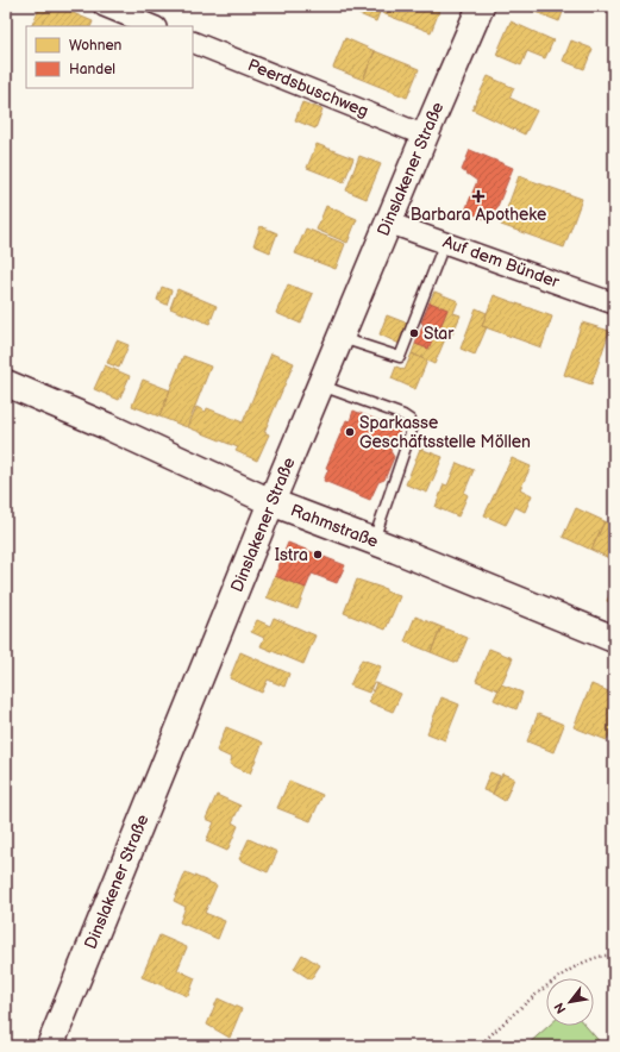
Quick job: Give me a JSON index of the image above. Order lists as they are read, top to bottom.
{
  "streets": {
    "main road": ["Dinslakener Straße", "Rahmstraße"],
    "street": ["Peerdsbuschweg", "Auf dem Bünder"]
  },
  "crossings": [
    ["Peerdsbuschweg", "Dinslakener Straße"],
    ["Dinslakener Straße", "Auf dem Bünder"],
    ["Dinslakener Straße", "Rahmstraße"]
  ],
  "places": {
    "health": ["Barbara Apotheke"],
    "other": ["Star", "Sparkasse Geschäftsstelle Möllen", "Istra"]
  },
  "legend": ["Wohnen", "Handel"],
  "north": "bottom left"
}
